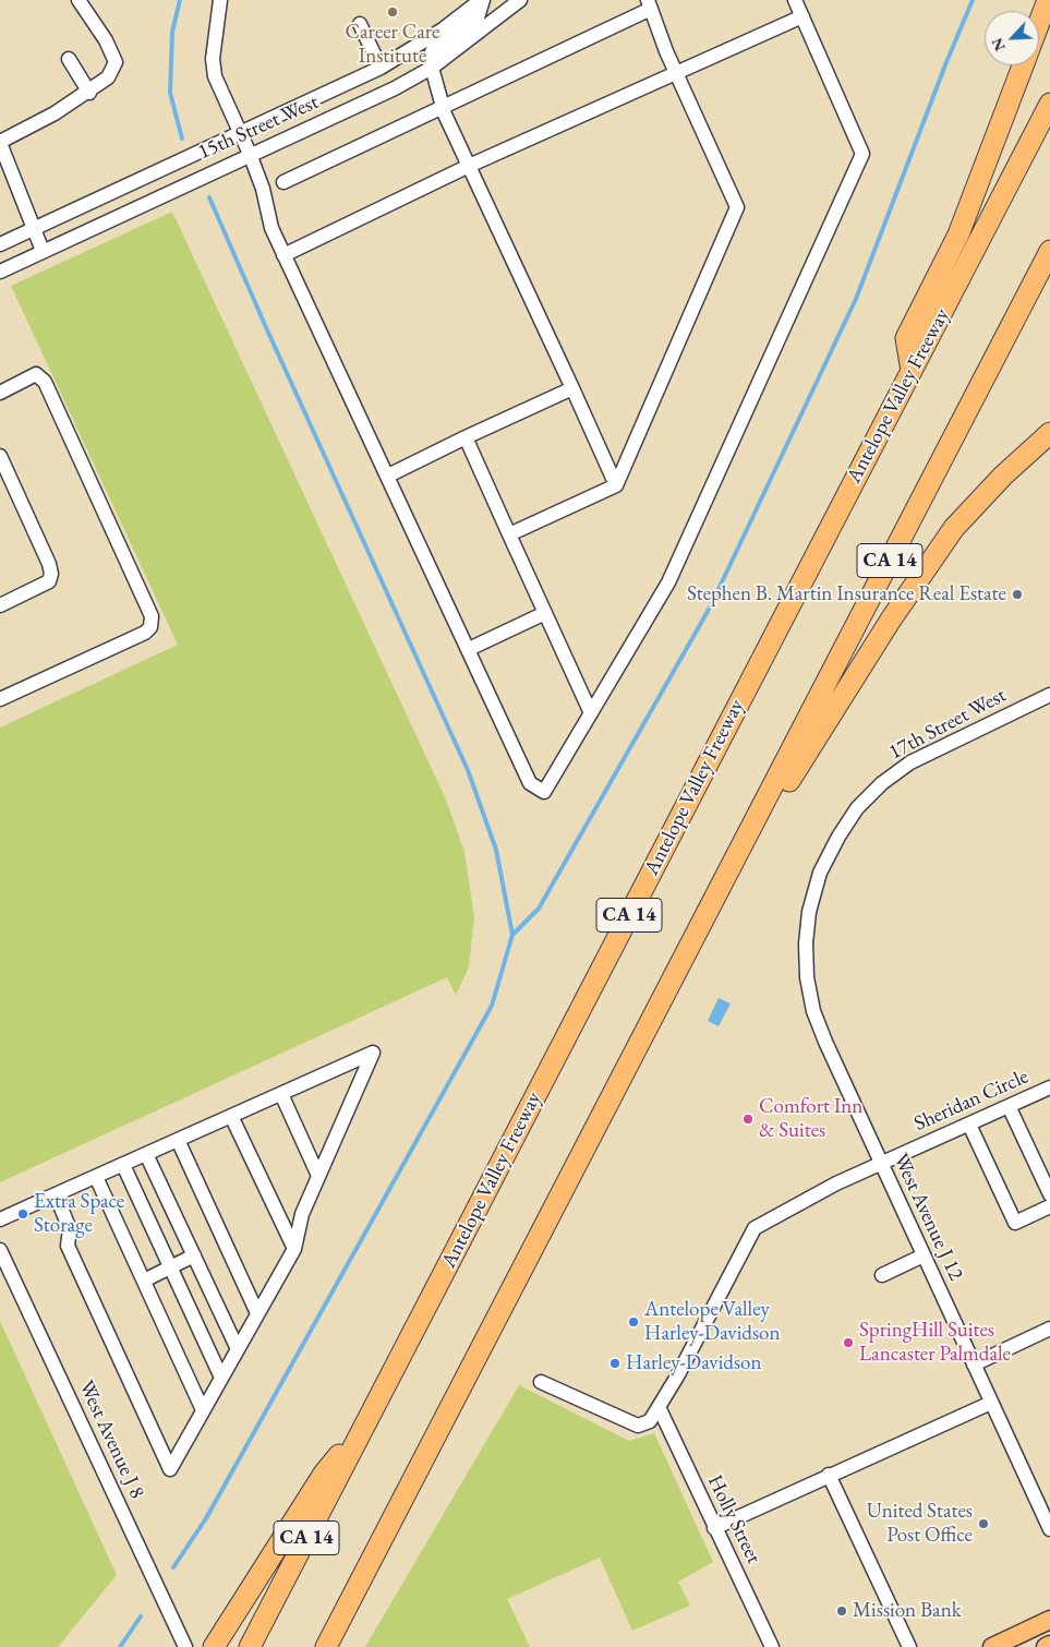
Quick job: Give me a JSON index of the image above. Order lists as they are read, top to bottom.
{
  "streets": {
    "highway": ["Antelope Valley Freeway", "CA 14"],
    "street": [
      "15th Street West",
      "17th Street West",
      "Sheridan Circle",
      "West Avenue J 12",
      "West Avenue J 8",
      "Holly Street"
    ]
  },
  "crossings": [
    ["17th Street West", "West Avenue J 12"],
    ["Sheridan Circle", "West Avenue J 12"],
    ["Sheridan Circle", "Holly Street"]
  ],
  "places": [
    "Career Care Institute",
    "Stephen B. Martin Insurance Real Estate",
    "Comfort Inn & Suites",
    "Extra Space Storage",
    "Antelope Valley Harley-Davidson",
    "SpringHill Suites Lancaster Palmdale",
    "Harley-Davidson",
    "United States Post Office",
    "Mission Bank"
  ],
  "north": "bottom left"
}
